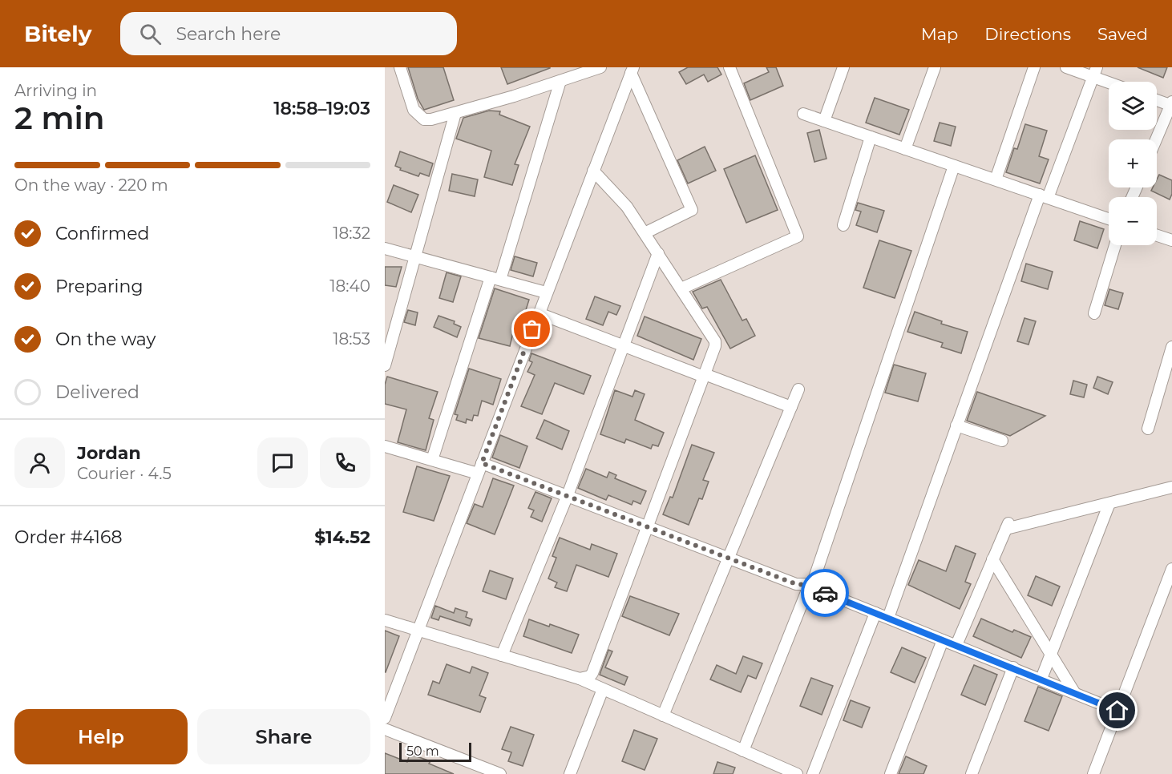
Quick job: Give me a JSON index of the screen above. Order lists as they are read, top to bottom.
{
  "scale_bar": "50 m",
  "page": {
    "header": "Bitely",
    "search": "Search here",
    "nav": ["Map", "Directions", "Saved"],
    "heading": ["2 min", "Arriving in", "18:58–19:03"],
    "panel": [
      "Jordan",
      "Courier · 4.5",
      "Order #4168",
      "$14.52"
    ],
    "map_buttons": ["+", "−"],
    "bar": "On the way · 220 m",
    "list": [
      ["Confirmed", "18:32"],
      ["Preparing", "18:40"],
      ["On the way", "18:53"],
      "Delivered"
    ],
    "buttons": ["Help", "Share"],
    "scale": "50 m"
  }
}
